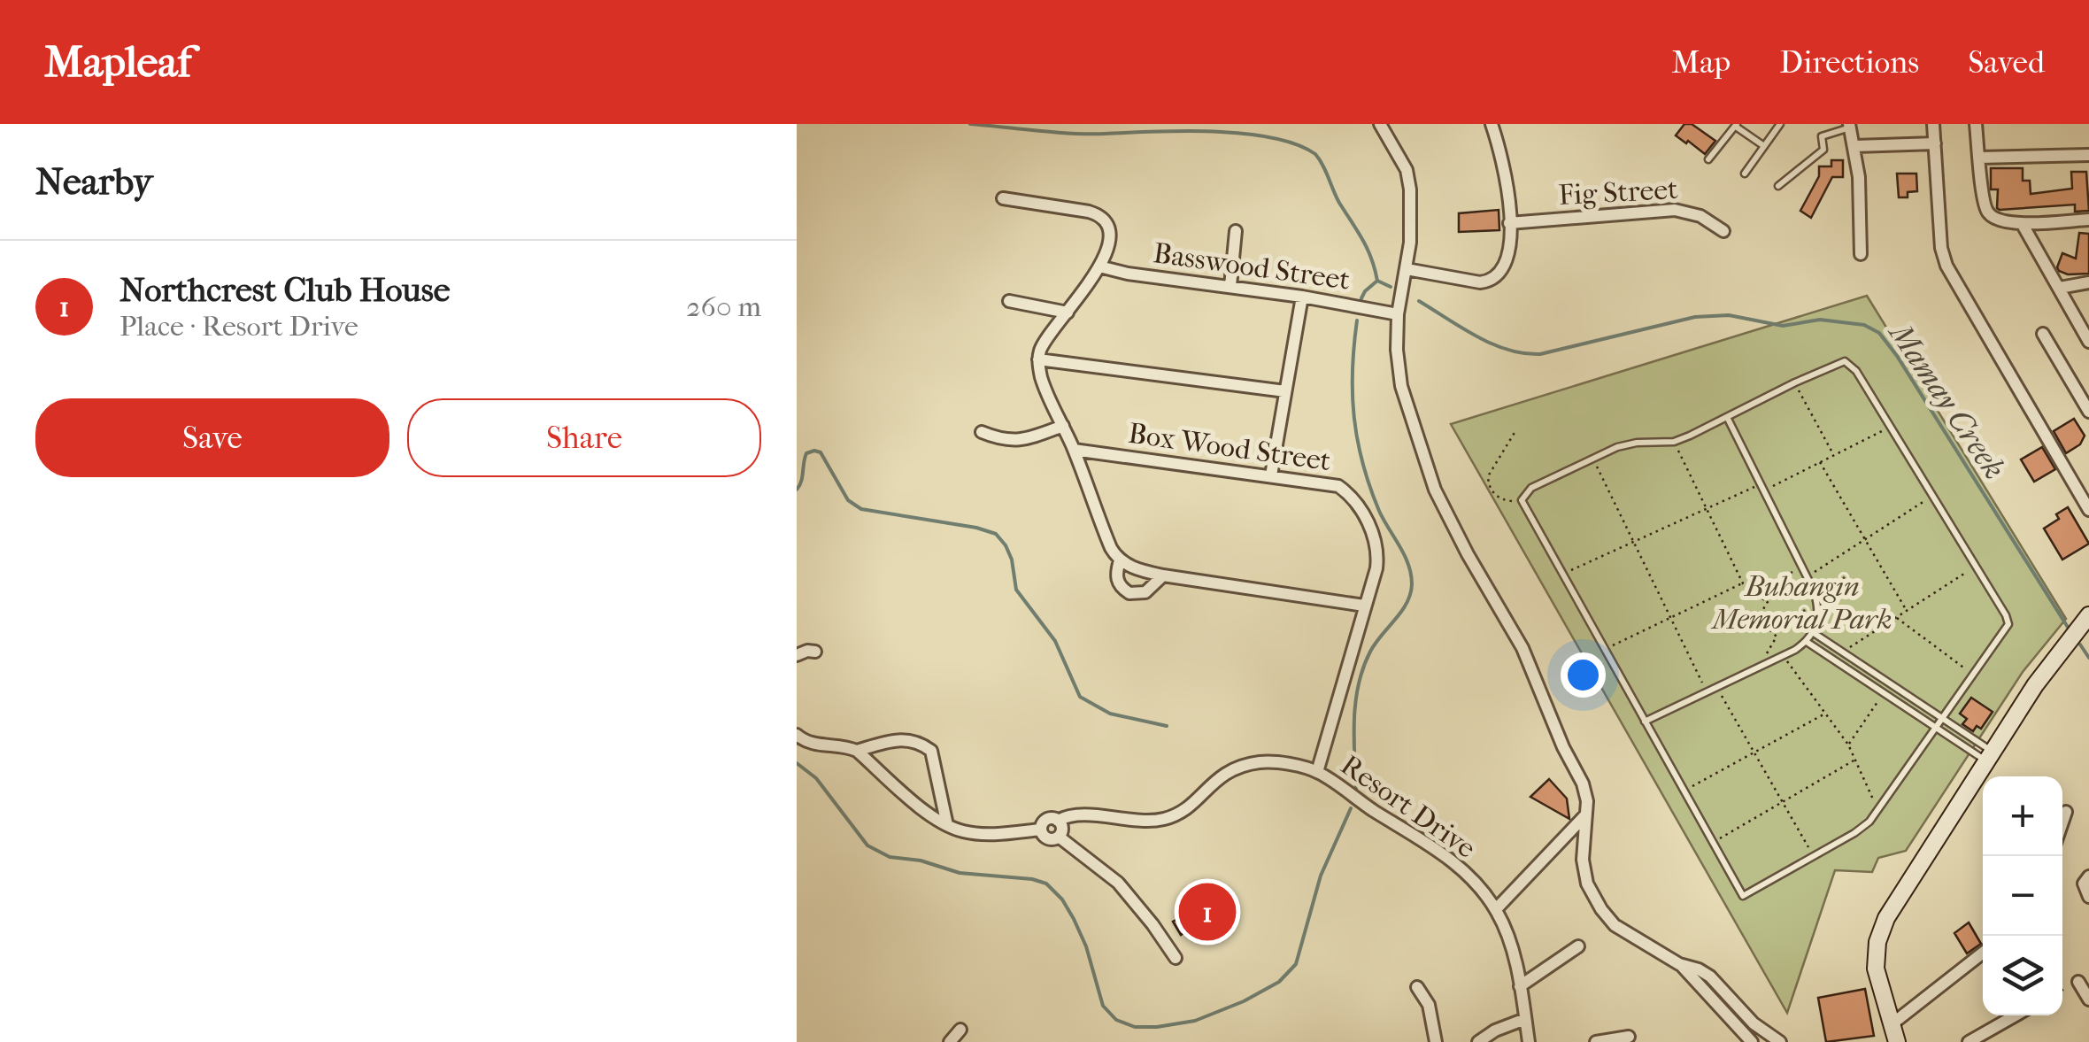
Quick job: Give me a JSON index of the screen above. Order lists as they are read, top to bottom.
{
  "streets": {
    "street": [
      "Fig Street",
      "Basswood Street",
      "Box Wood Street",
      "Resort Drive"
    ]
  },
  "crossings": [
    ["Box Wood Street", "Resort Drive"]
  ],
  "water": ["Mamay Creek"],
  "parks": ["Buhangin Memorial Park"],
  "page": {
    "header": "Mapleaf",
    "nav": ["Map", "Directions", "Saved"],
    "heading": "Nearby",
    "list": [
      {
        "mark": "1",
        "name": "Northcrest Club House",
        "note": "Place · Resort Drive",
        "value": "260 m"
      }
    ],
    "buttons": ["Save", "Share"],
    "map_buttons": ["+", "−"],
    "pins": "1"
  }
}
